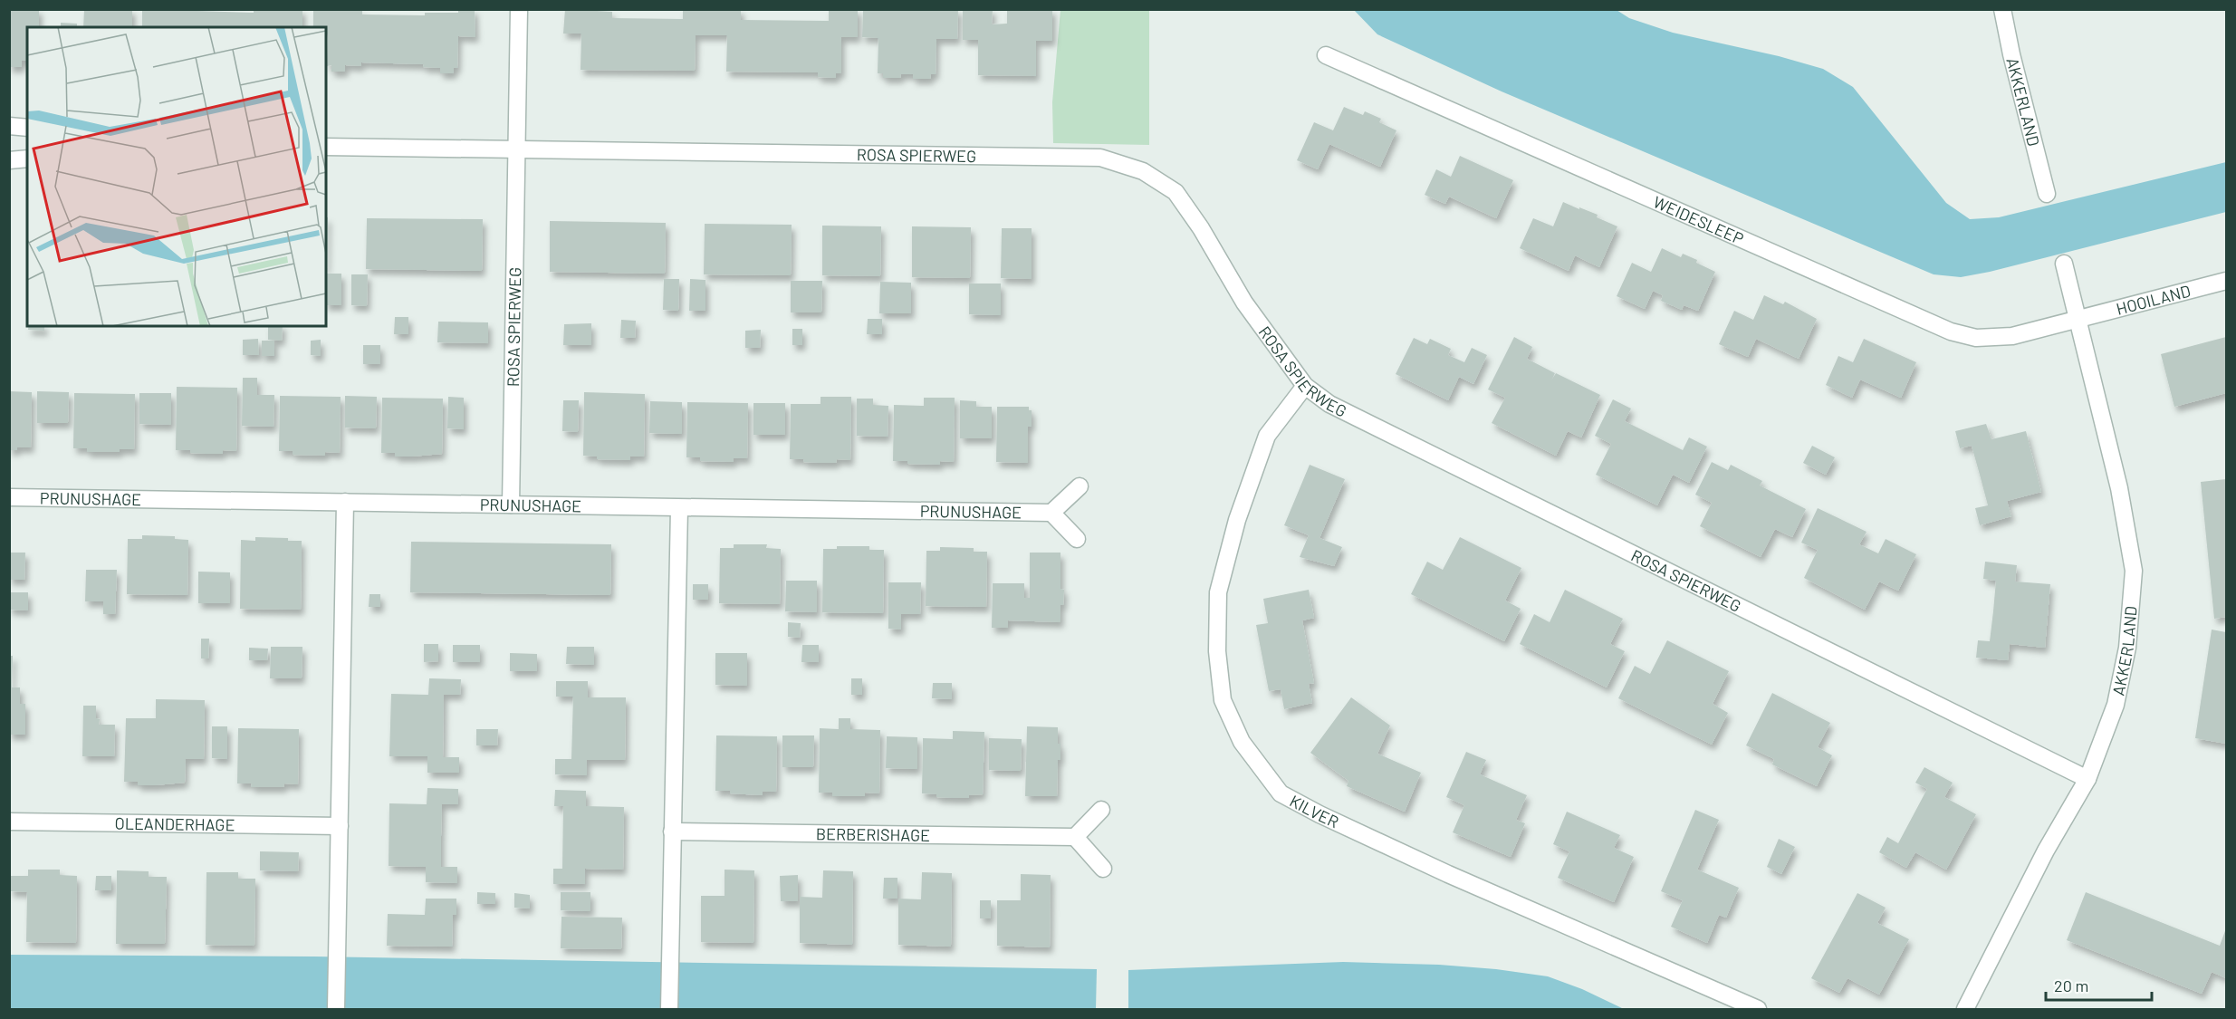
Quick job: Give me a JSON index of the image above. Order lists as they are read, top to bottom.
{
  "streets": {
    "street": [
      "AKKERLAND",
      "ROSA SPIERWEG",
      "WEIDESLEEP",
      "HOOILAND",
      "PRUNUSHAGE",
      "KILVER",
      "OLEANDERHAGE",
      "BERBERISHAGE"
    ]
  },
  "crossings": [
    ["AKKERLAND", "ROSA SPIERWEG"],
    ["AKKERLAND", "WEIDESLEEP"],
    ["AKKERLAND", "HOOILAND"],
    ["ROSA SPIERWEG", "PRUNUSHAGE"],
    ["ROSA SPIERWEG", "KILVER"],
    ["WEIDESLEEP", "HOOILAND"]
  ],
  "scale_bar": "20 m"
}
